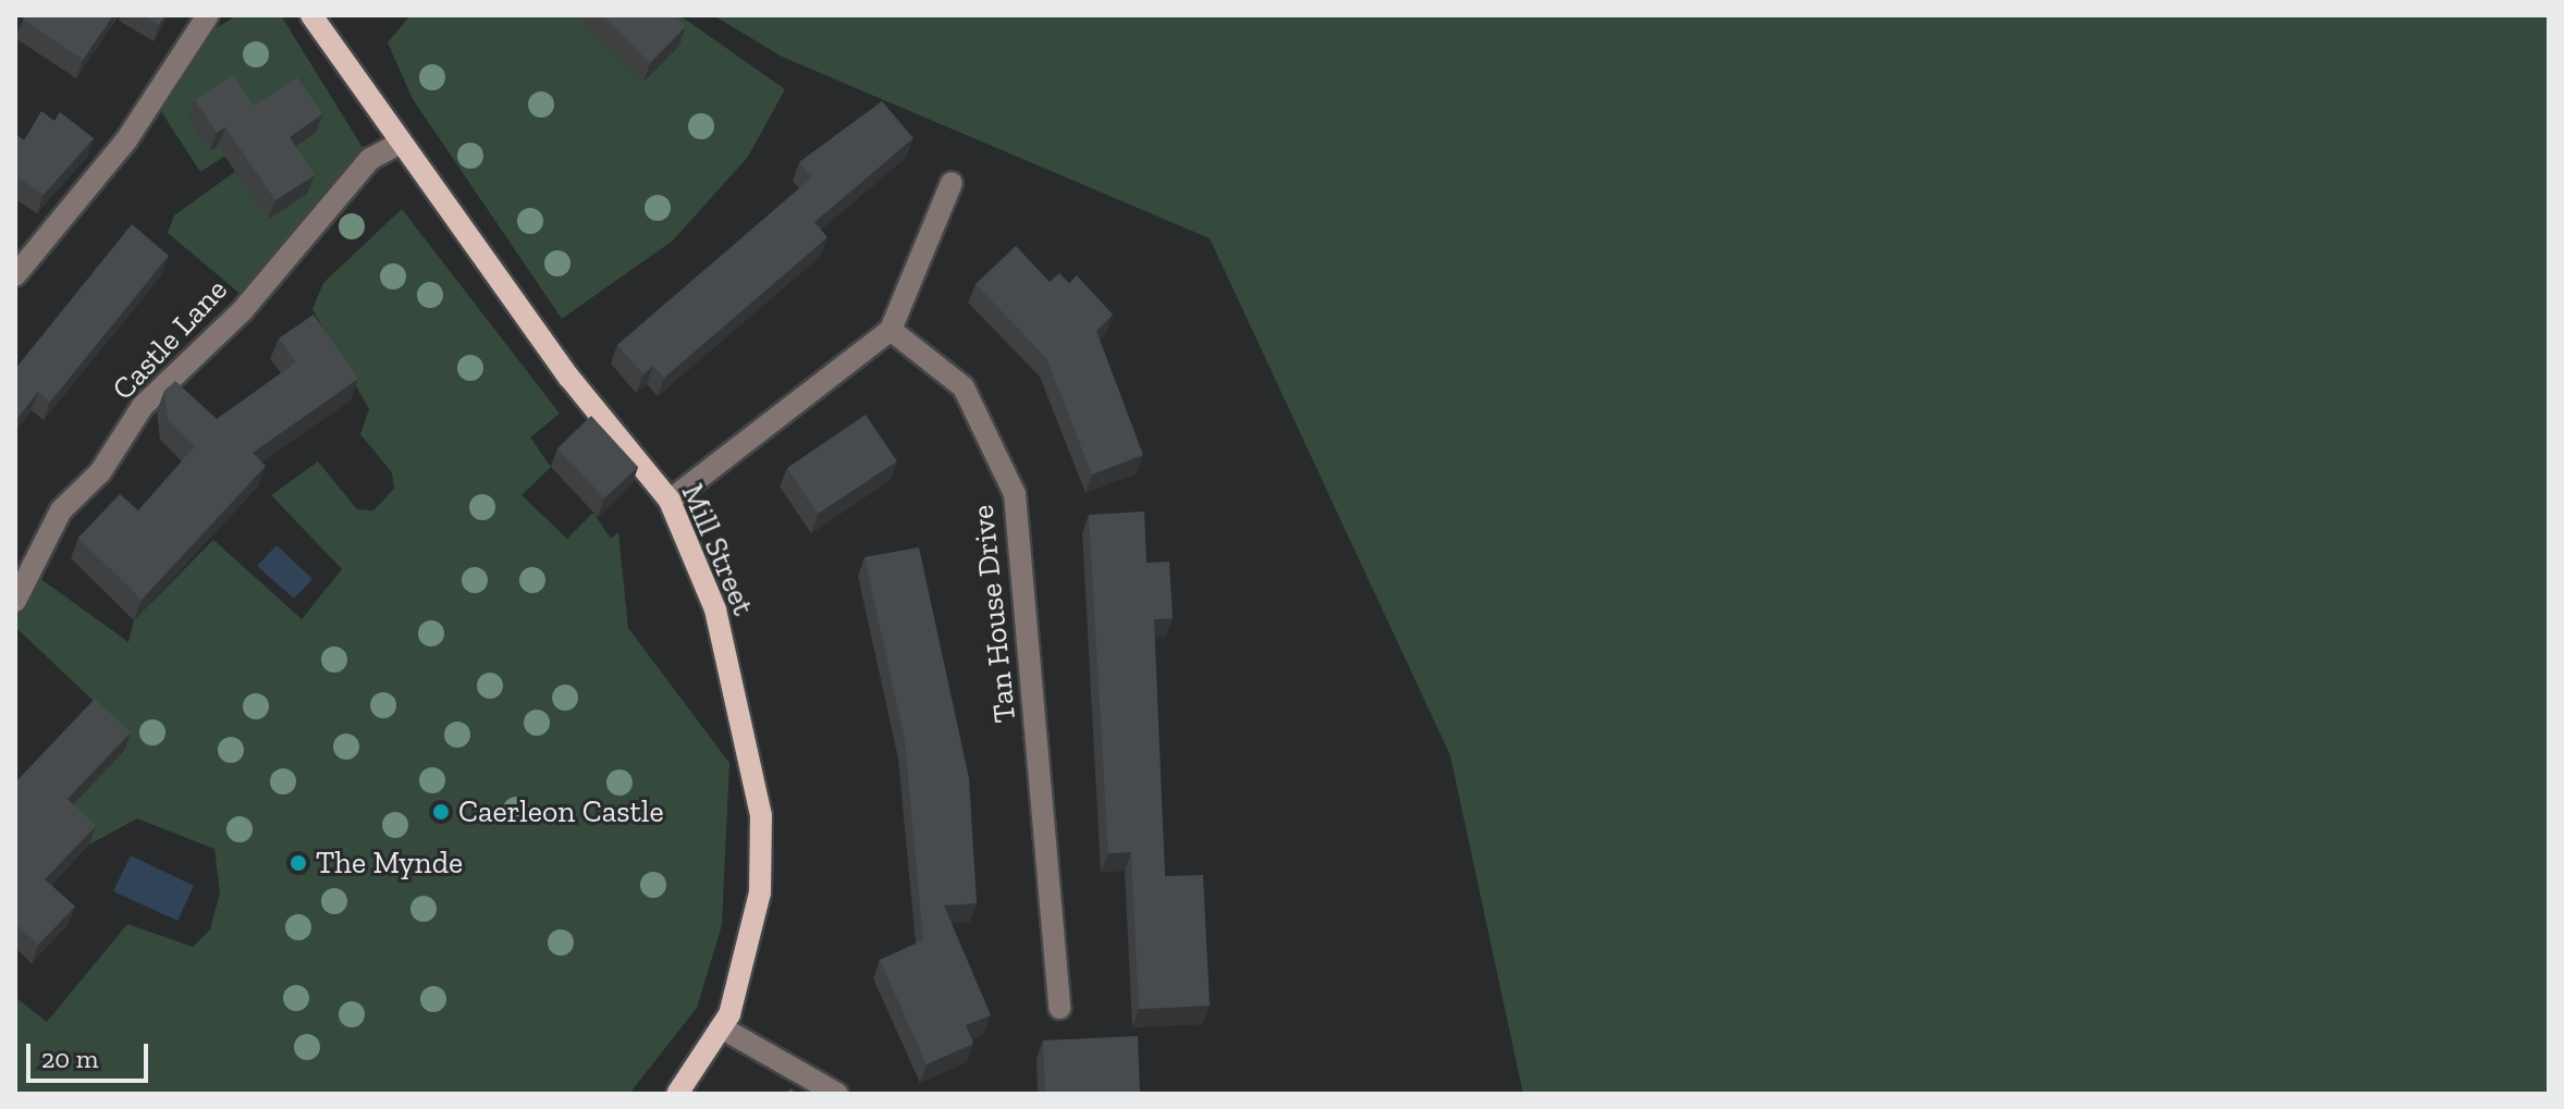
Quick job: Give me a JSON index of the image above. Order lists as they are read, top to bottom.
{
  "streets": {
    "main road": ["Mill Street"],
    "street": ["Castle Lane", "Tan House Drive"]
  },
  "crossings": [
    ["Castle Lane", "Mill Street"]
  ],
  "places": ["Caerleon Castle", "The Mynde"],
  "scale_bar": "20 m"
}
